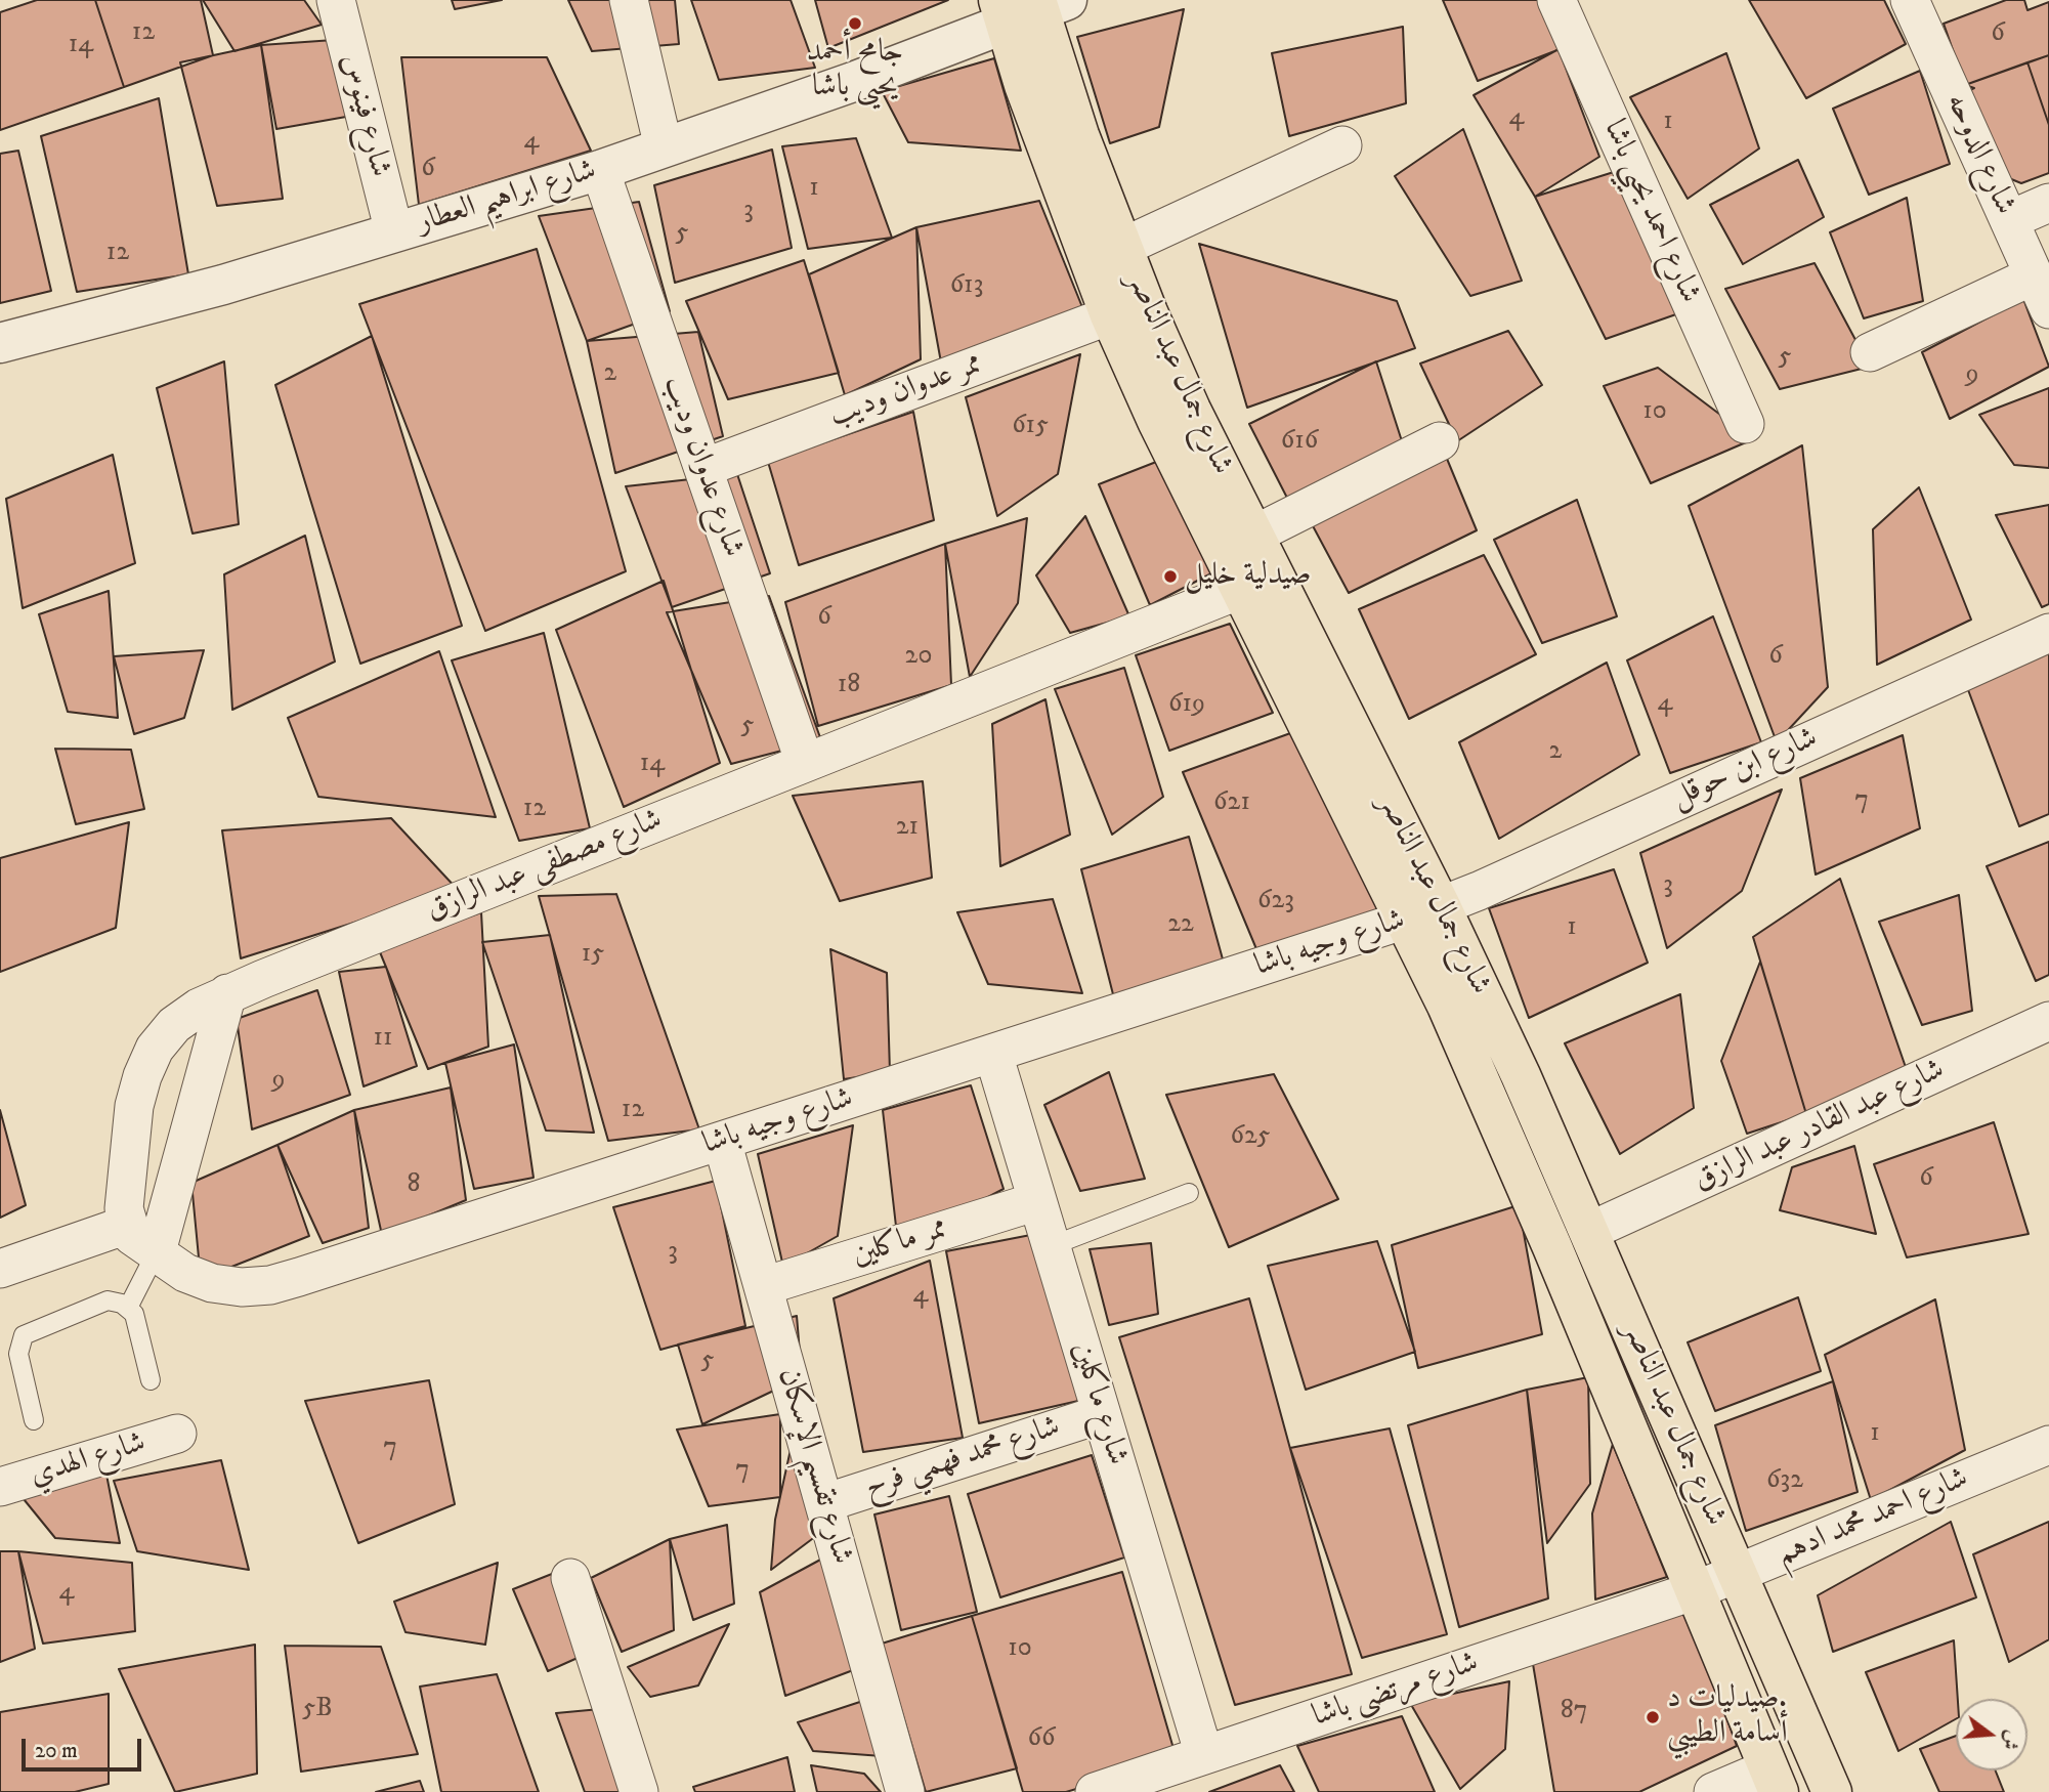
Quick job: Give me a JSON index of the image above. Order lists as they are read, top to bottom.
{
  "streets": {
    "main road": ["شارع جمال عبد الناصر"],
    "street": [
      "شارع فينوس",
      "شارع الدوحه",
      "شارع ابراهيم العطار",
      "شارع احمد يحيي باشا",
      "ممر عدوان وديب",
      "شارع عدوان وديب",
      "شارع ابن حوقل",
      "شارع مصطفى عبد الرازق",
      "شارع وجيه باشا",
      "شارع عبد القادر عبد الرازق",
      "ممر ماكلين",
      "شارع ماكلين",
      "شارع محمد فهمي فرح",
      "شارع الهدي",
      "شارع تقسيم الإسكان",
      "شارع احمد محمد ادهم",
      "شارع مرتضى باشا"
    ]
  },
  "crossings": [
    ["شارع فينوس", "شارع ابراهيم العطار"],
    ["شارع ابراهيم العطار", "شارع جمال عبد الناصر"],
    ["شارع ابراهيم العطار", "شارع عدوان وديب"],
    ["شارع جمال عبد الناصر", "ممر عدوان وديب"],
    ["شارع جمال عبد الناصر", "شارع ابن حوقل"],
    ["شارع جمال عبد الناصر", "شارع مصطفى عبد الرازق"],
    ["شارع جمال عبد الناصر", "شارع وجيه باشا"],
    ["شارع جمال عبد الناصر", "شارع عبد القادر عبد الرازق"],
    ["شارع جمال عبد الناصر", "شارع احمد محمد ادهم"],
    ["شارع جمال عبد الناصر", "شارع مرتضى باشا"],
    ["ممر عدوان وديب", "شارع عدوان وديب"],
    ["شارع عدوان وديب", "شارع مصطفى عبد الرازق"],
    ["شارع ابن حوقل", "شارع وجيه باشا"],
    ["شارع مصطفى عبد الرازق", "شارع وجيه باشا"],
    ["شارع وجيه باشا", "شارع ماكلين"],
    ["شارع وجيه باشا", "شارع تقسيم الإسكان"],
    ["ممر ماكلين", "شارع ماكلين"],
    ["ممر ماكلين", "شارع تقسيم الإسكان"],
    ["شارع ماكلين", "شارع محمد فهمي فرح"],
    ["شارع ماكلين", "شارع مرتضى باشا"],
    ["شارع محمد فهمي فرح", "شارع تقسيم الإسكان"],
    ["شارع احمد محمد ادهم", "شارع مرتضى باشا"]
  ],
  "places": ["جامح أحمد يحيى باشا", "صيدلية خليل", "صيدليات د. أسامة الطيبي"],
  "house_numbers": [
    "12",
    "6",
    "14",
    "4",
    "1",
    "4",
    "6",
    "1",
    "3",
    "5",
    "12",
    "613",
    "5",
    "2",
    "9",
    "10",
    "615",
    "616",
    "6",
    "20",
    "6",
    "18",
    "4",
    "619",
    "5",
    "2",
    "14",
    "7",
    "621",
    "12",
    "21",
    "3",
    "623",
    "22",
    "1",
    "15",
    "11",
    "9",
    "12",
    "625",
    "6",
    "8",
    "3",
    "4",
    "5",
    "1",
    "7",
    "7",
    "632",
    "4",
    "10",
    "5B",
    "87",
    "66"
  ],
  "scale_bar": "20 m",
  "north": "right"
}
